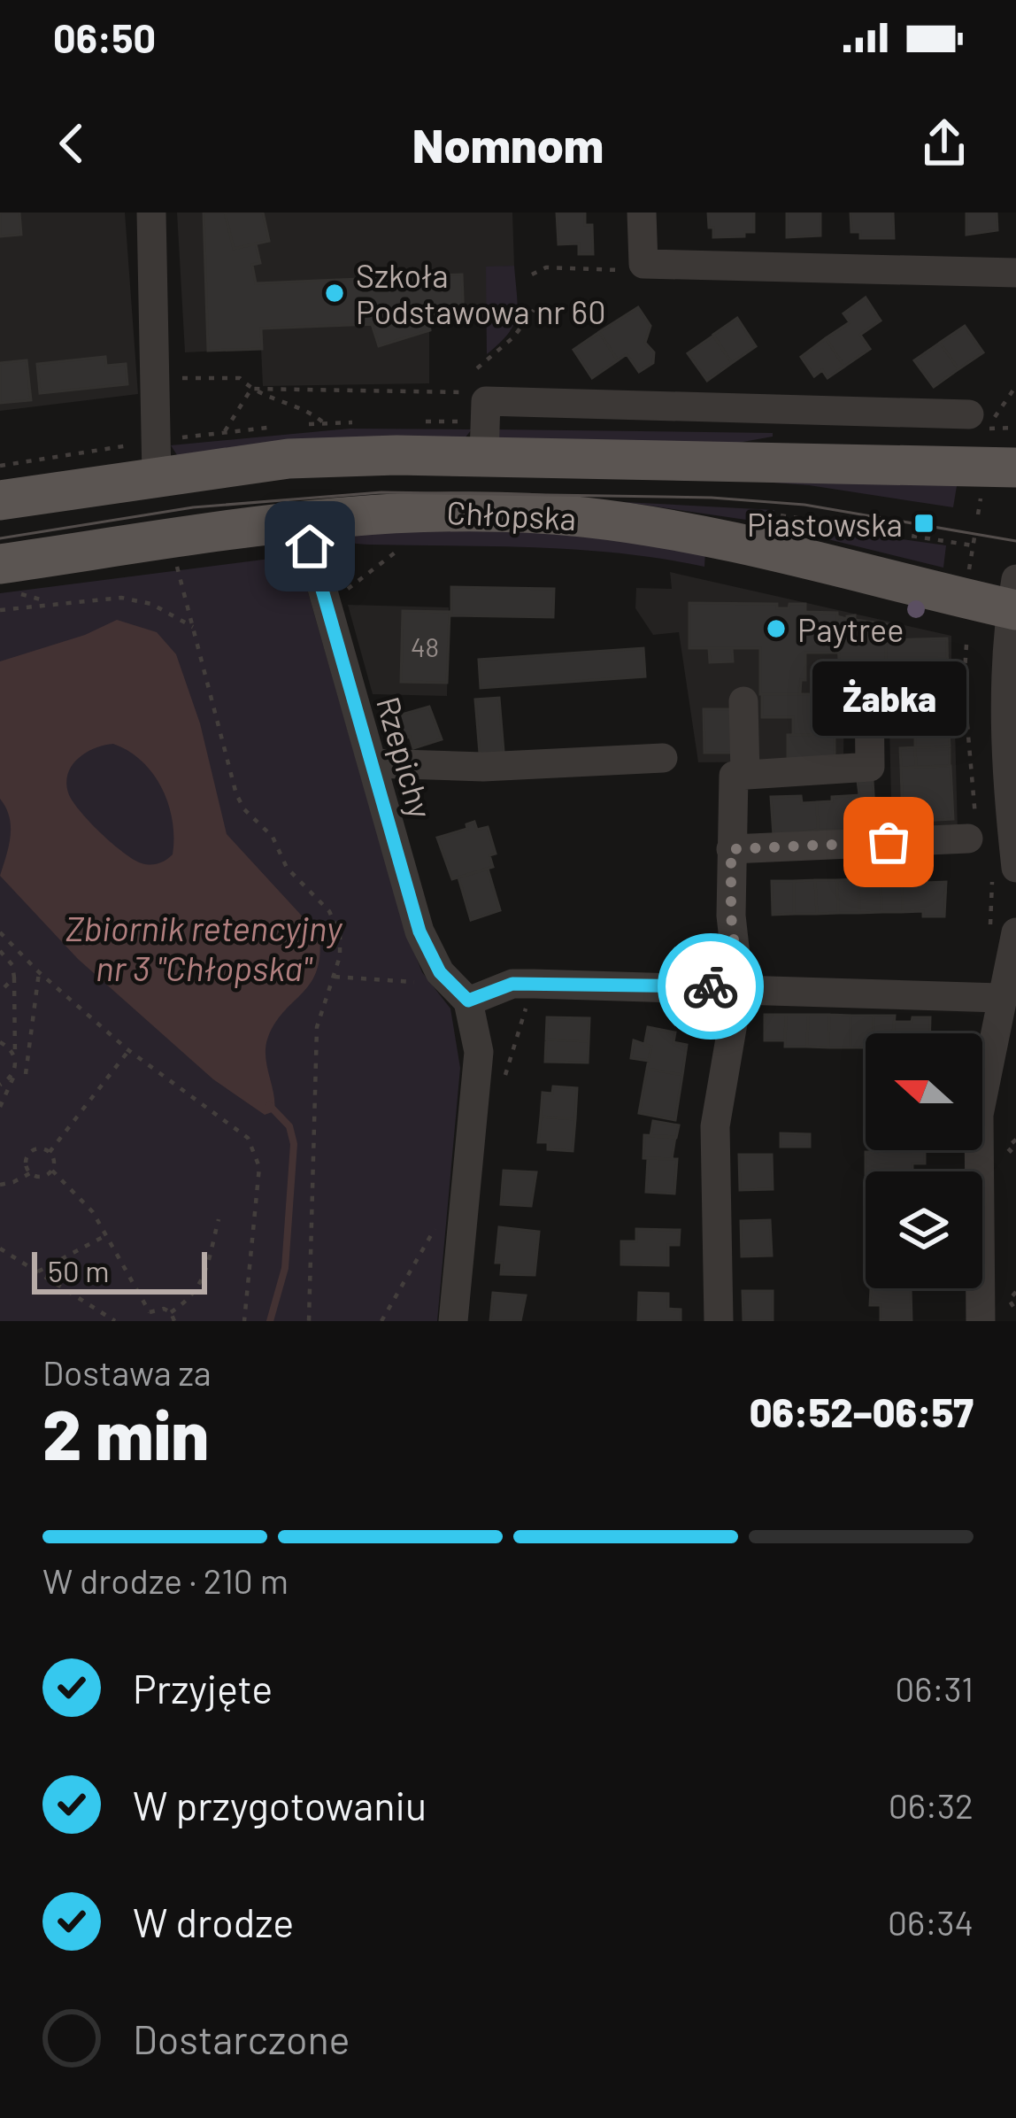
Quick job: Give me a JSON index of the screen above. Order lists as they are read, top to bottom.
{
  "streets": {
    "main road": ["Chłopska"],
    "street": ["Rzepichy"]
  },
  "crossings": [
    ["Chłopska", "Rzepichy"]
  ],
  "water": ["Zbiornik retencyjny nr 3 \"Chłopska\""],
  "places": {
    "other": ["Szkoła Podstawowa nr 60", "Paytree", "Żabka"],
    "transit": ["Piastowska"]
  },
  "house_numbers": ["48"],
  "scale_bar": "50 m",
  "north": "left",
  "page": {
    "status": "06:50",
    "header": "Nomnom",
    "bubble": "Żabka",
    "scale": "50 m",
    "heading": ["2 min", "Dostawa za", "06:52–06:57"],
    "bar": "W drodze · 210 m",
    "list": [
      ["Przyjęte", "06:31"],
      ["W przygotowaniu", "06:32"],
      ["W drodze", "06:34"],
      "Dostarczone"
    ]
  }
}
